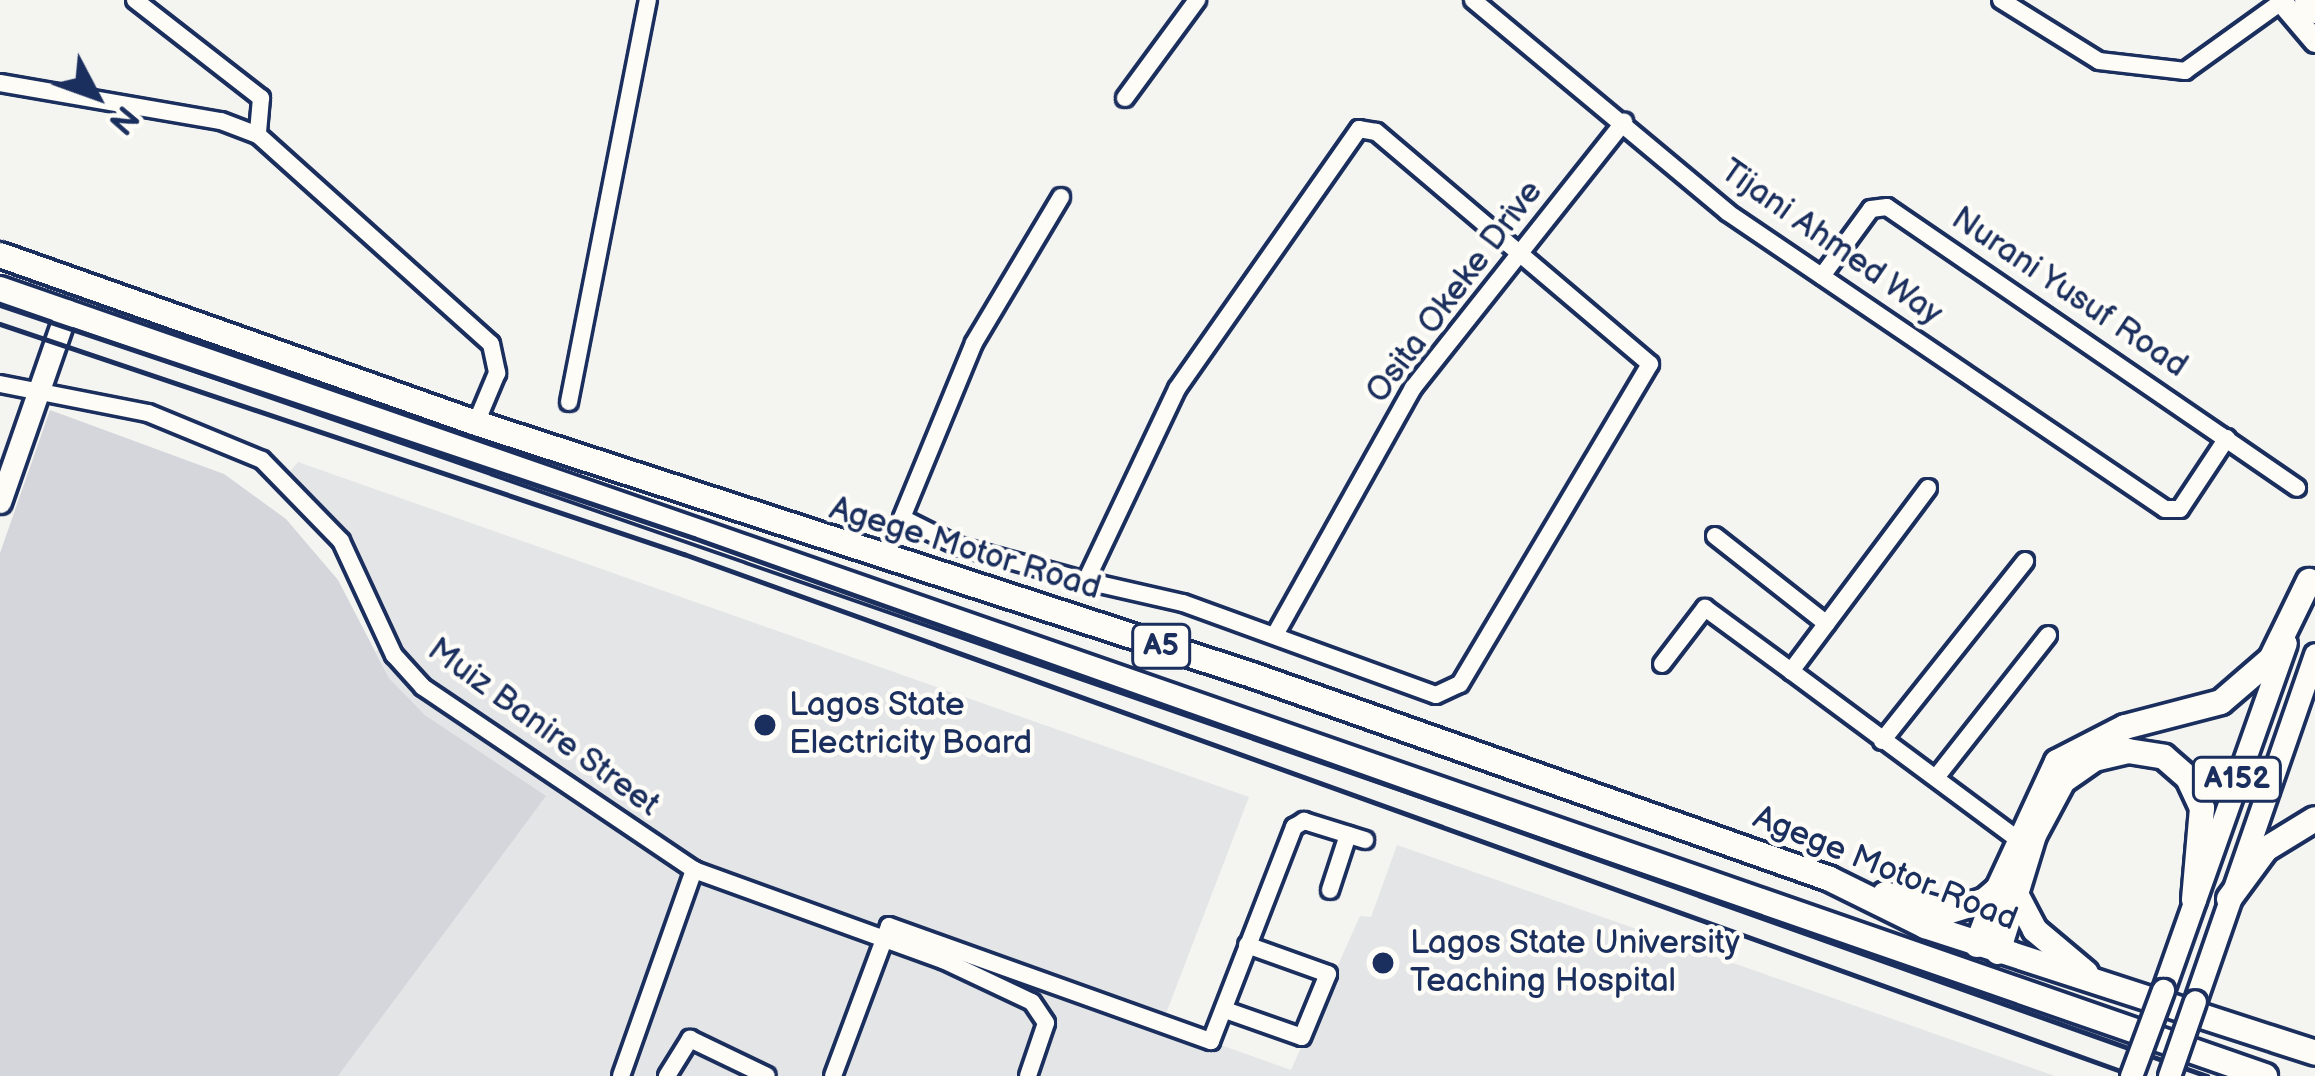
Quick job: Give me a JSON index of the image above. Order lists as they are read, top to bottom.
{
  "streets": {
    "highway": ["Agege Motor Road", "A5"],
    "main road": ["A152"],
    "street": [
      "Tijani Ahmed Way",
      "Osita Okeke Drive",
      "Nurani Yusuf Road",
      "Muiz Banire Street"
    ]
  },
  "crossings": [
    ["Tijani Ahmed Way", "Osita Okeke Drive"],
    ["Tijani Ahmed Way", "Nurani Yusuf Road"]
  ],
  "places": ["Lagos State Electricity Board", "Lagos State University Teaching Hospital"],
  "north": "bottom right"
}
